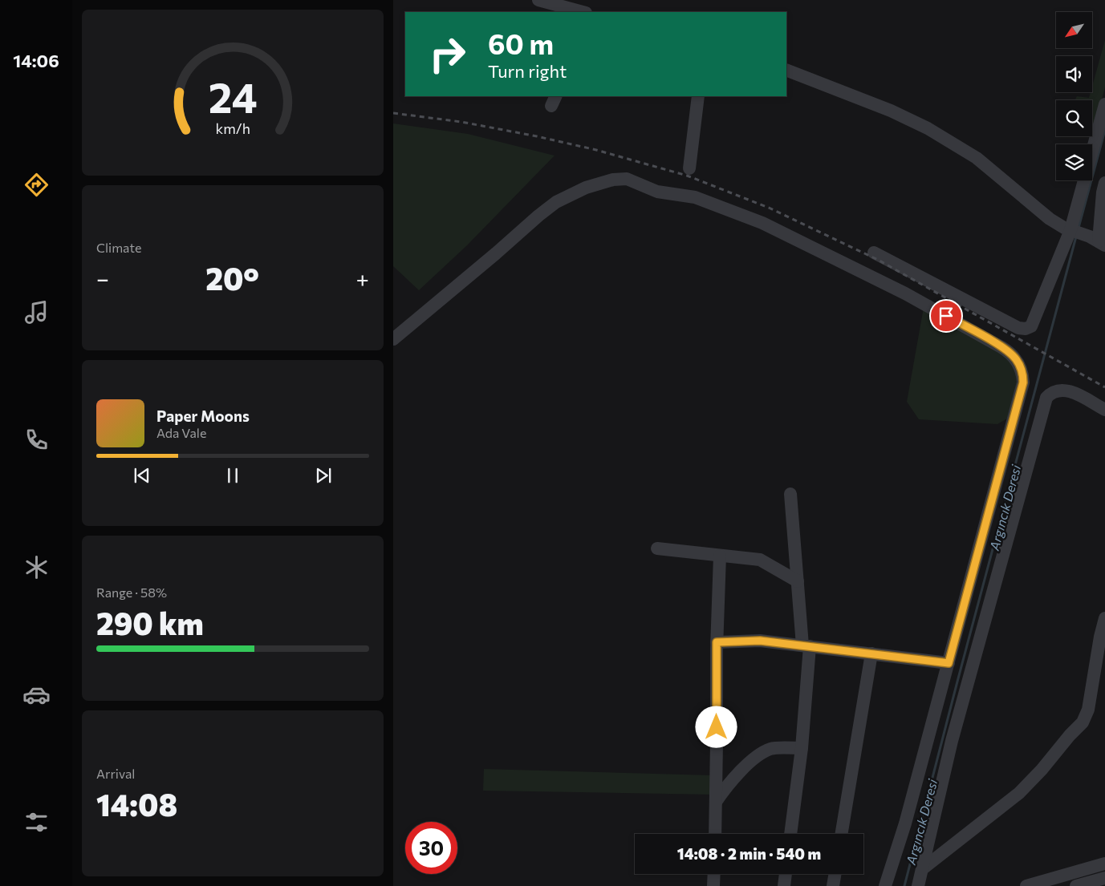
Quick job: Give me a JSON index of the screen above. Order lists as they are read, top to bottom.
{
  "water": ["Argıncık Deresi"],
  "north": "bottom left",
  "page": {
    "tabs": "14:06",
    "turn": ["60 m", "Turn right"],
    "tile": [
      "Climate",
      ["Range · 58%", "290 km"],
      ["Arrival", "14:08"]
    ],
    "heat": ["−", "20°", "+"],
    "song": ["Paper Moons", "Ada Vale"],
    "limit": "30",
    "trip": "14:08 · 2 min · 540 m",
    "gauge": ["24", "km/h"]
  }
}
